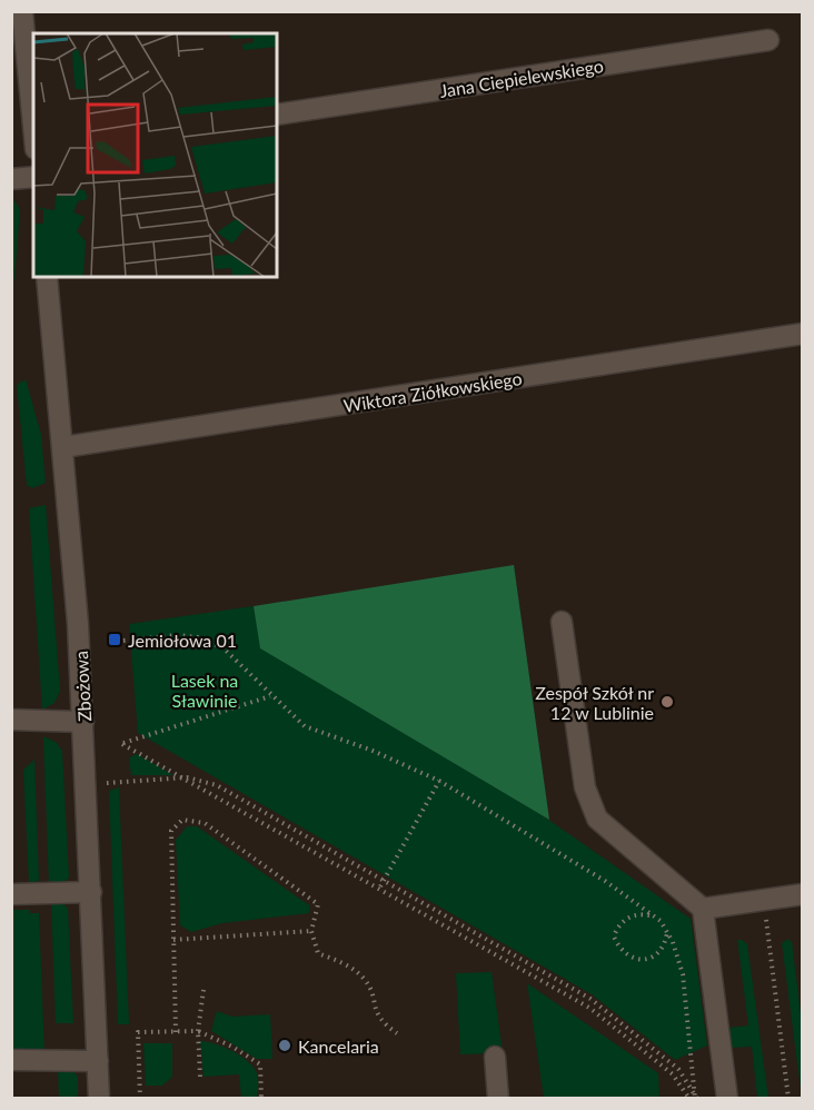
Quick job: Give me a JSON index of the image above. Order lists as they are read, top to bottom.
{
  "streets": {
    "street": ["Jana Ciepielewskiego", "Wiktora Ziółkowskiego", "Zbożowa"]
  },
  "crossings": [
    ["Wiktora Ziółkowskiego", "Zbożowa"]
  ],
  "parks": ["Lasek na Sławinie"],
  "places": {
    "transit": ["Jemiołowa 01"],
    "other": ["Zespół Szkół nr 12 w Lublinie", "Kancelaria"]
  }
}
